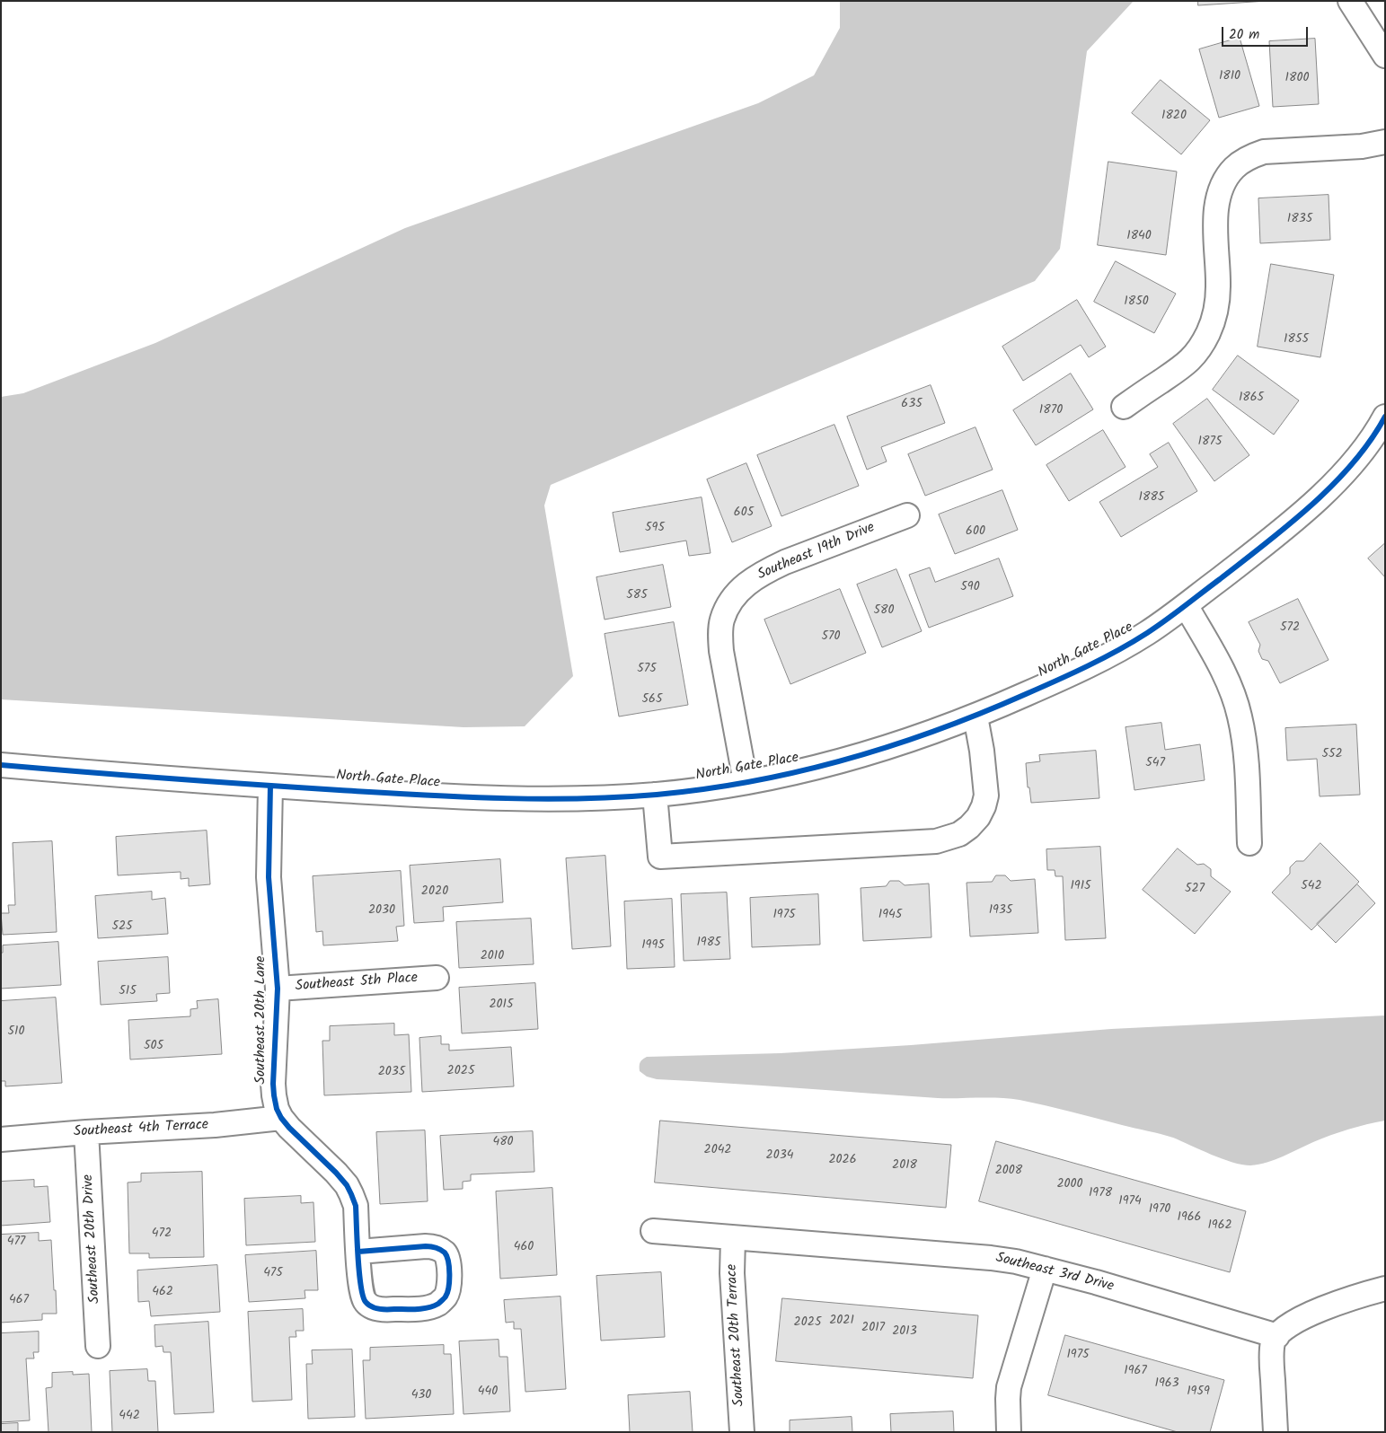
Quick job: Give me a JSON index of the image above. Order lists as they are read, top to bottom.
{
  "streets": {
    "street": [
      "Southeast 19th Drive",
      "North Gate Place",
      "Southeast 5th Place",
      "Southeast 20th Lane",
      "Southeast 4th Terrace",
      "Southeast 20th Drive",
      "Southeast 3rd Drive",
      "Southeast 20th Terrace"
    ]
  },
  "crossings": [
    ["Southeast 19th Drive", "North Gate Place"],
    ["North Gate Place", "Southeast 20th Lane"],
    ["Southeast 5th Place", "Southeast 20th Lane"],
    ["Southeast 20th Lane", "Southeast 4th Terrace"],
    ["Southeast 4th Terrace", "Southeast 20th Drive"],
    ["Southeast 3rd Drive", "Southeast 20th Terrace"]
  ],
  "house_numbers": [
    "1810",
    "1800",
    "1820",
    "1835",
    "1840",
    "1850",
    "1855",
    "1865",
    "635",
    "1870",
    "1875",
    "1885",
    "605",
    "595",
    "600",
    "590",
    "585",
    "580",
    "572",
    "570",
    "575",
    "565",
    "552",
    "547",
    "1915",
    "542",
    "527",
    "2020",
    "2030",
    "1935",
    "1975",
    "1945",
    "525",
    "1985",
    "1995",
    "2010",
    "515",
    "2015",
    "510",
    "505",
    "2025",
    "2035",
    "480",
    "2042",
    "2034",
    "2026",
    "2018",
    "2008",
    "2000",
    "1978",
    "1974",
    "1970",
    "1966",
    "1962",
    "472",
    "477",
    "460",
    "475",
    "462",
    "467",
    "2021",
    "2025",
    "2017",
    "2013",
    "1975",
    "1967",
    "1963",
    "440",
    "1959",
    "430",
    "442"
  ],
  "scale_bar": "20 m"
}
